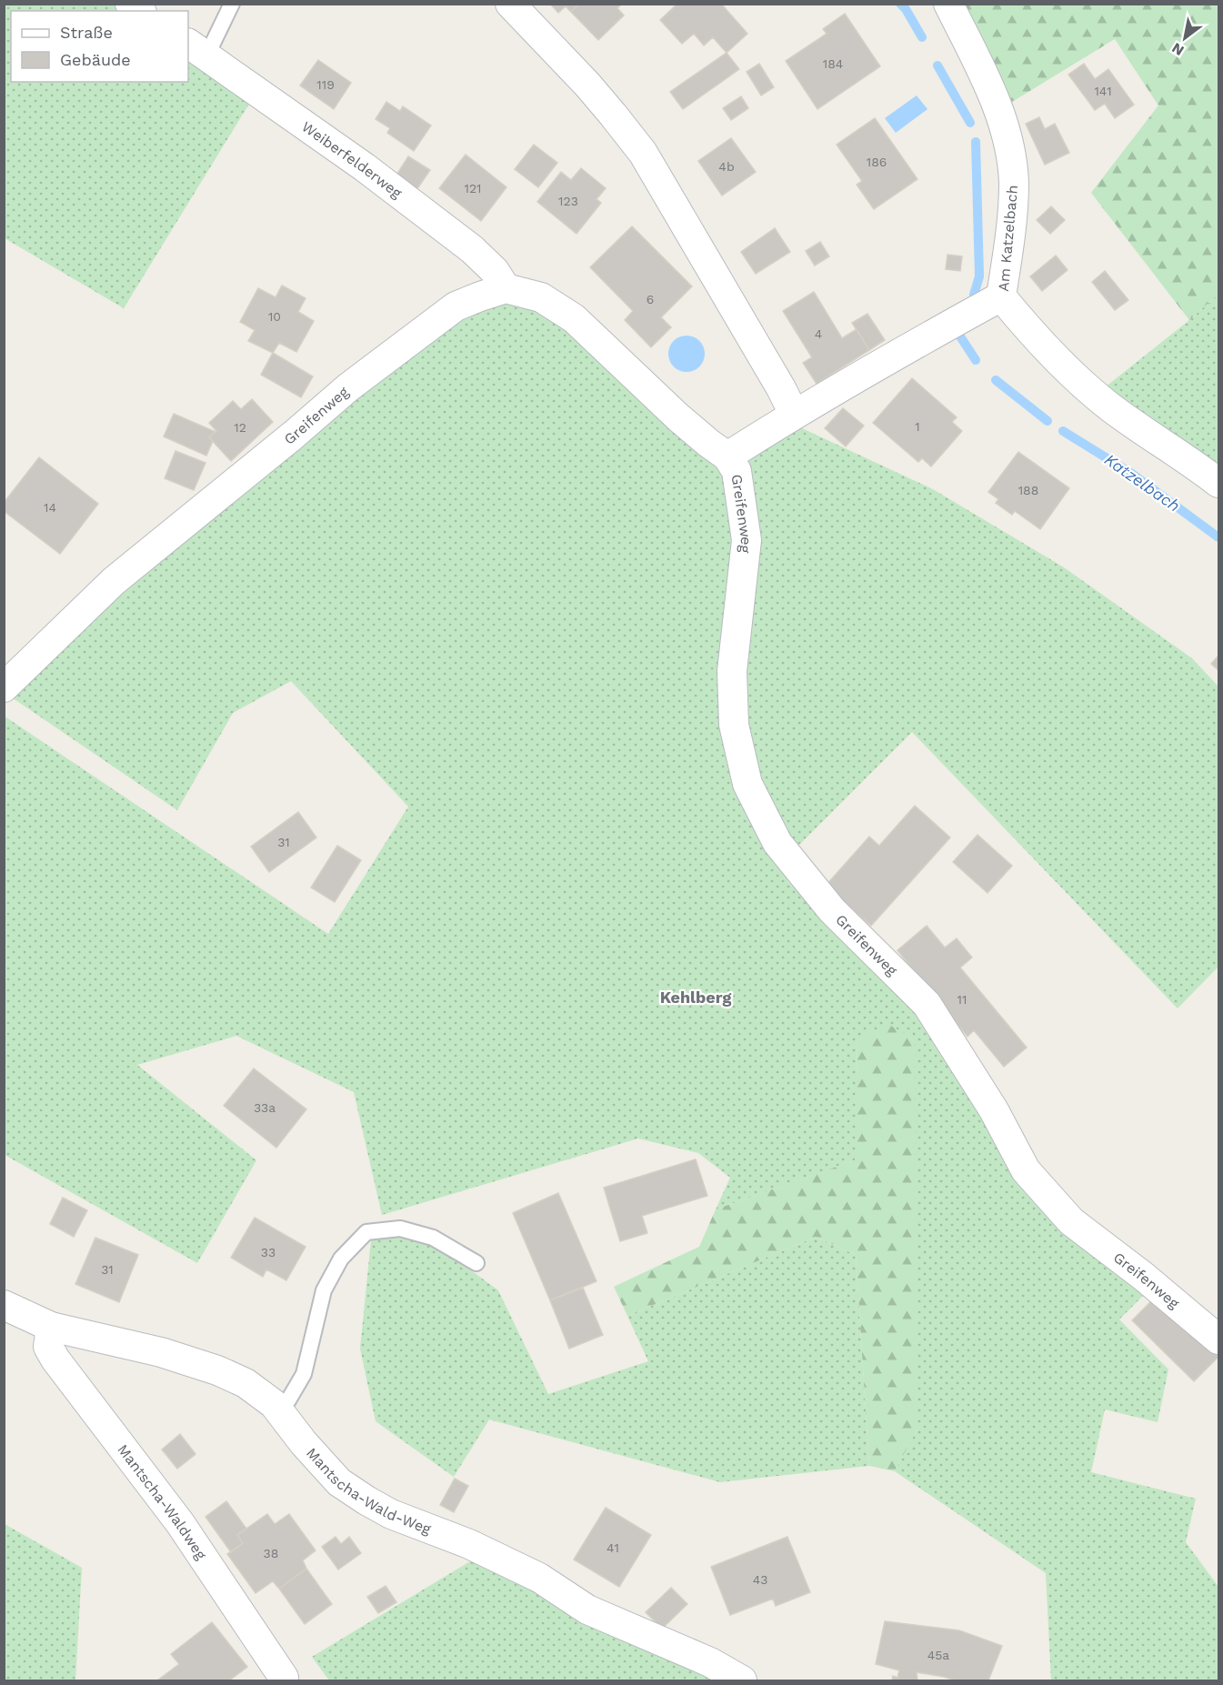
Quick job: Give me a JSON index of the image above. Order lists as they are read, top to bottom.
{
  "streets": {
    "street": [
      "Weiberfelderweg",
      "Am Katzelbach",
      "Greifenweg",
      "Mantscha-Wald-Weg",
      "Mantscha-Waldweg"
    ]
  },
  "crossings": [
    ["Weiberfelderweg", "Greifenweg"],
    ["Am Katzelbach", "Greifenweg"],
    ["Mantscha-Wald-Weg", "Mantscha-Waldweg"]
  ],
  "districts": ["Kehlberg"],
  "water": ["Katzelbach"],
  "house_numbers": [
    "184",
    "119",
    "141",
    "186",
    "4b",
    "121",
    "123",
    "6",
    "10",
    "4",
    "1",
    "12",
    "188",
    "14",
    "31",
    "11",
    "33a",
    "33",
    "31",
    "41",
    "38",
    "43",
    "45a"
  ],
  "legend": ["Straße", "Gebäude"],
  "north": "bottom left"
}
